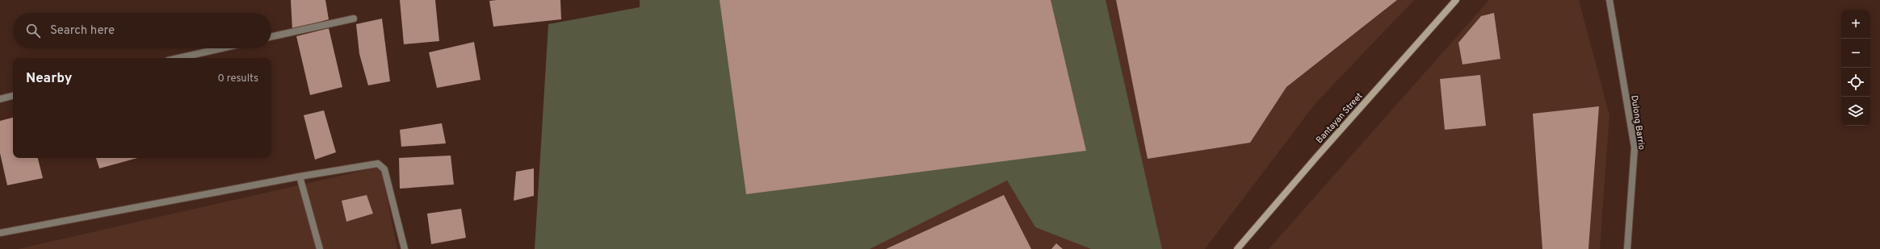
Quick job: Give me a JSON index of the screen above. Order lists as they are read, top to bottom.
{
  "streets": {
    "main road": ["Bantayan Street"],
    "street": ["Dulong Barrio"]
  },
  "page": {
    "map_buttons": ["+", "−"],
    "search": "Search here",
    "heading": ["Nearby", "0 results"]
  }
}
